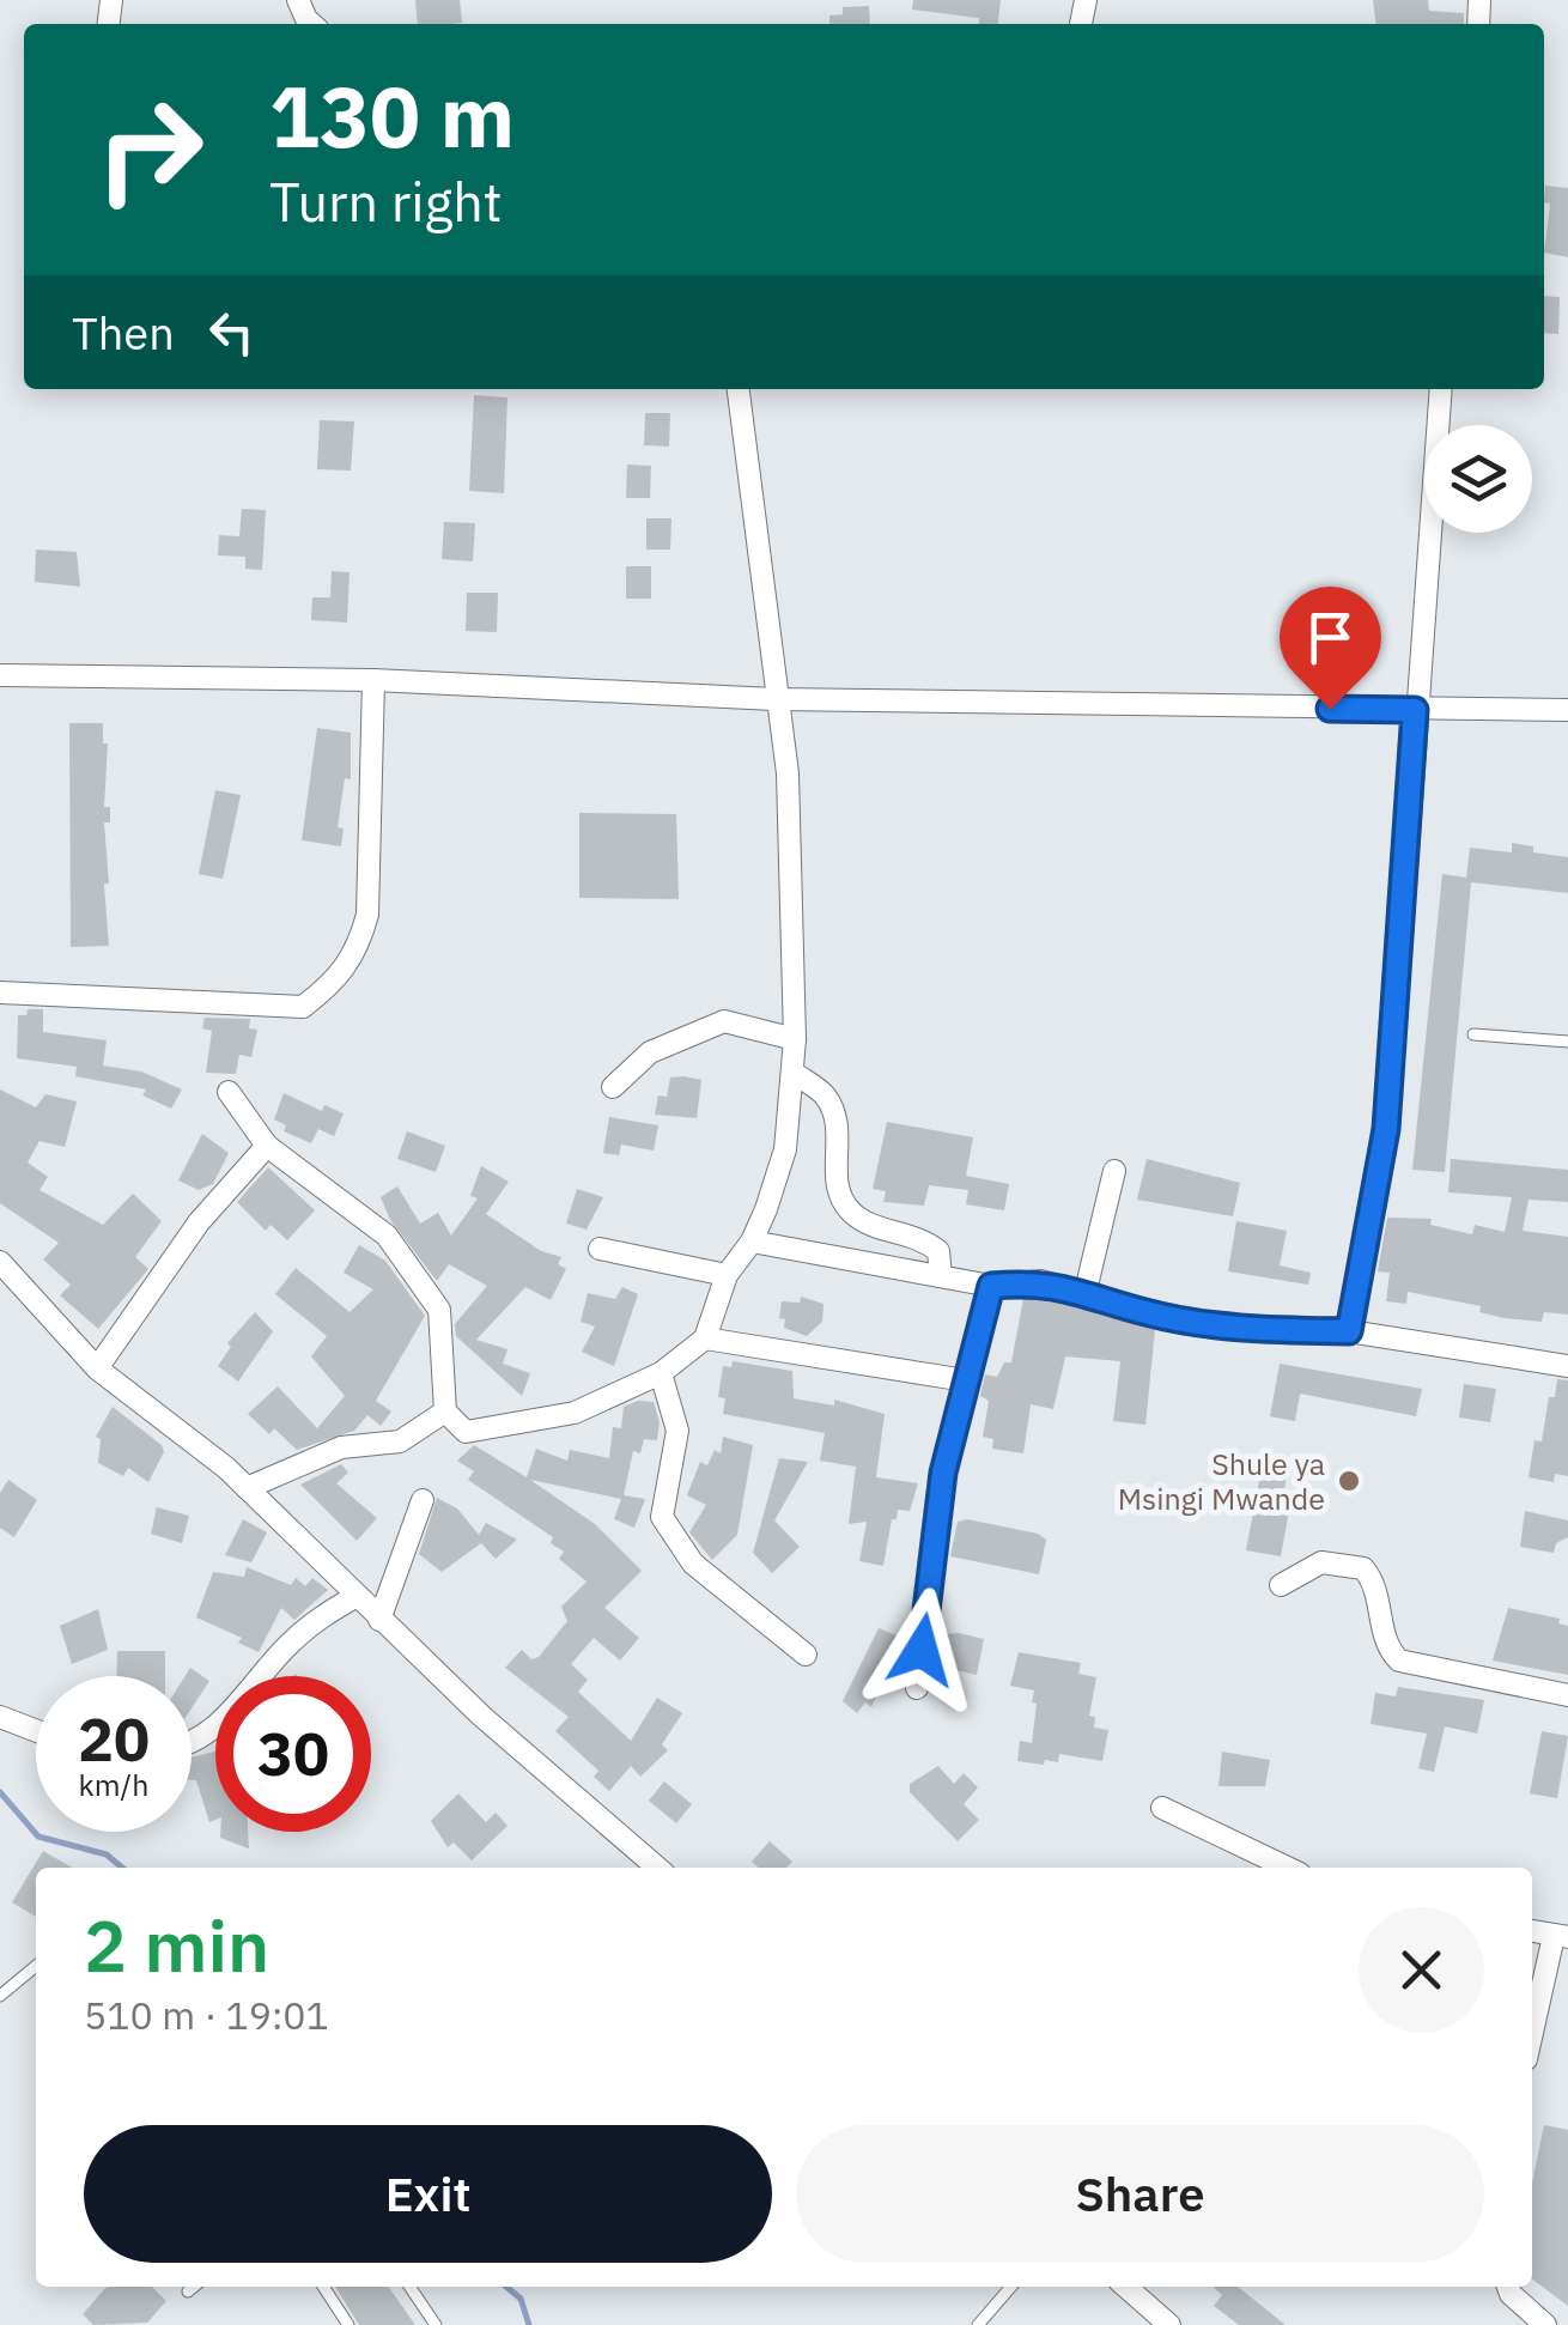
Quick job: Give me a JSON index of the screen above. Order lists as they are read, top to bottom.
{
  "places": ["Shule ya Msingi Mwande"],
  "page": {
    "turn": ["130 m", "Turn right"],
    "then": "Then",
    "speed": "20 km/h",
    "limit": "30",
    "heading": ["2 min", "510 m · 19:01"],
    "buttons": ["Exit", "Share"]
  }
}
